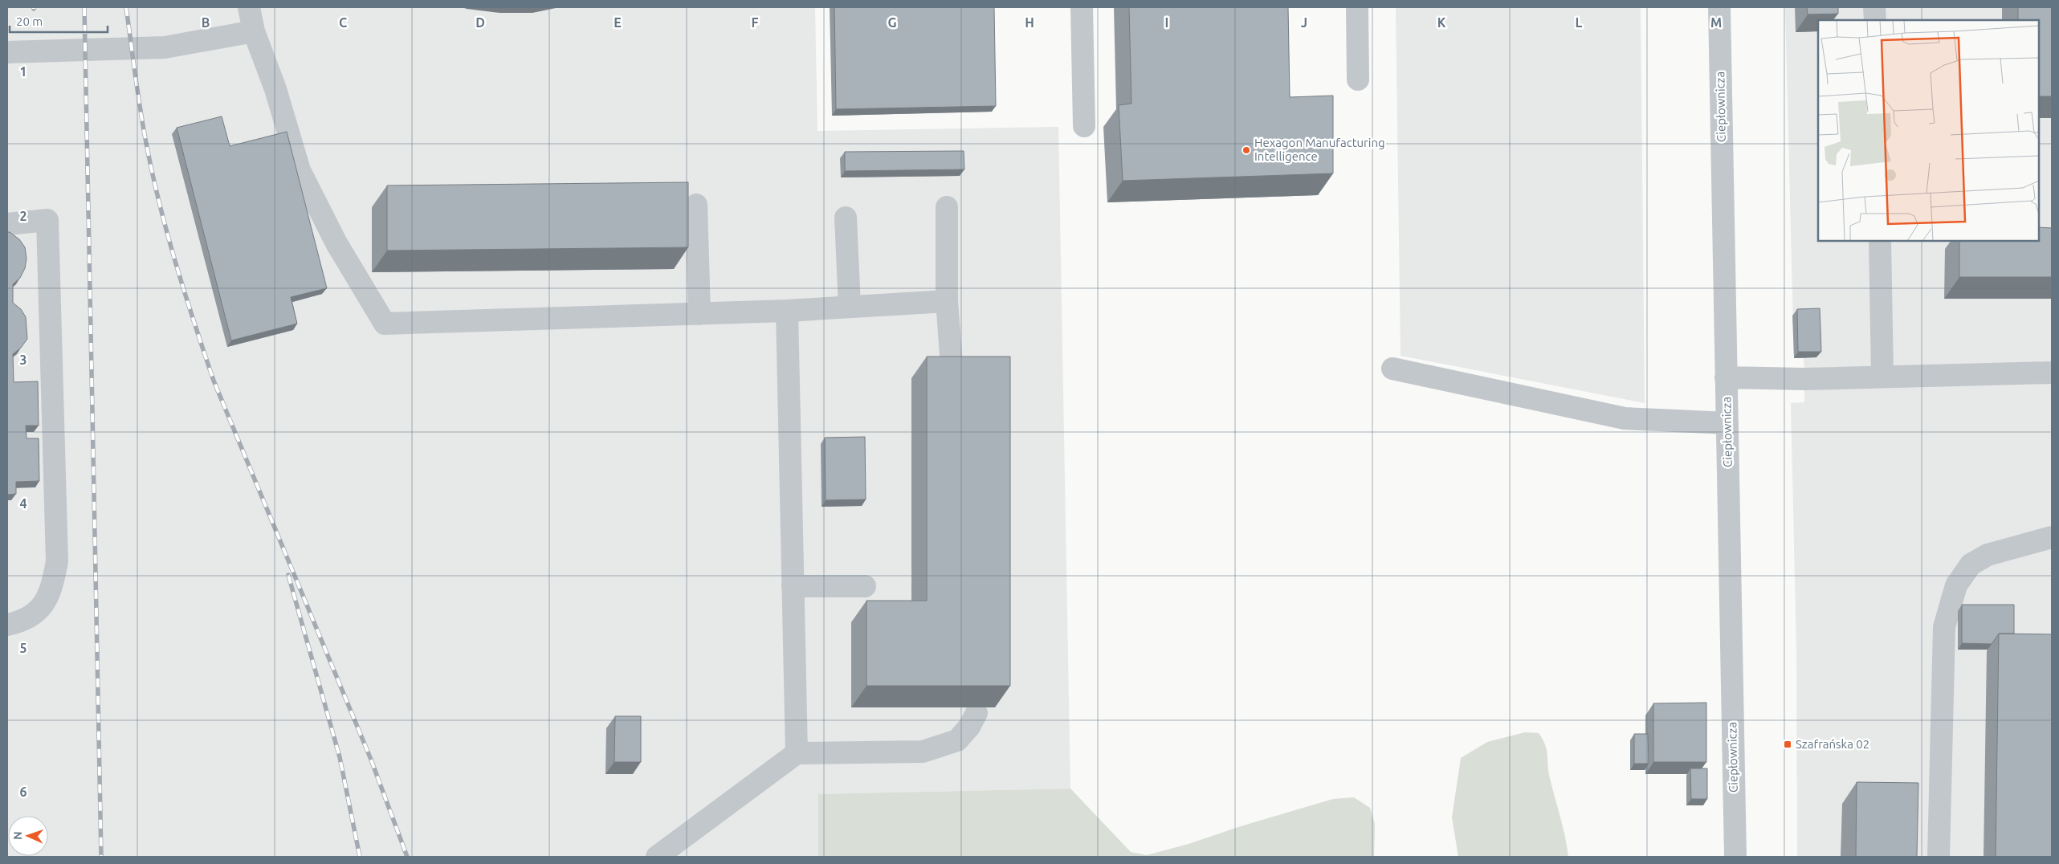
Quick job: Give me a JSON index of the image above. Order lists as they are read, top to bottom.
{
  "streets": {
    "street": ["Ciepłownicza"]
  },
  "places": {
    "other": ["Hexagon Manufacturing Intelligence"],
    "transit": ["Szafrańska 02"]
  },
  "scale_bar": "20 m",
  "north": "left",
  "grid": {
    "columns": [
      "B",
      "C",
      "D",
      "E",
      "F",
      "G",
      "H",
      "I",
      "J",
      "K",
      "L",
      "M"
    ],
    "rows": [
      "1",
      "2",
      "3",
      "4",
      "5",
      "6"
    ]
  }
}
